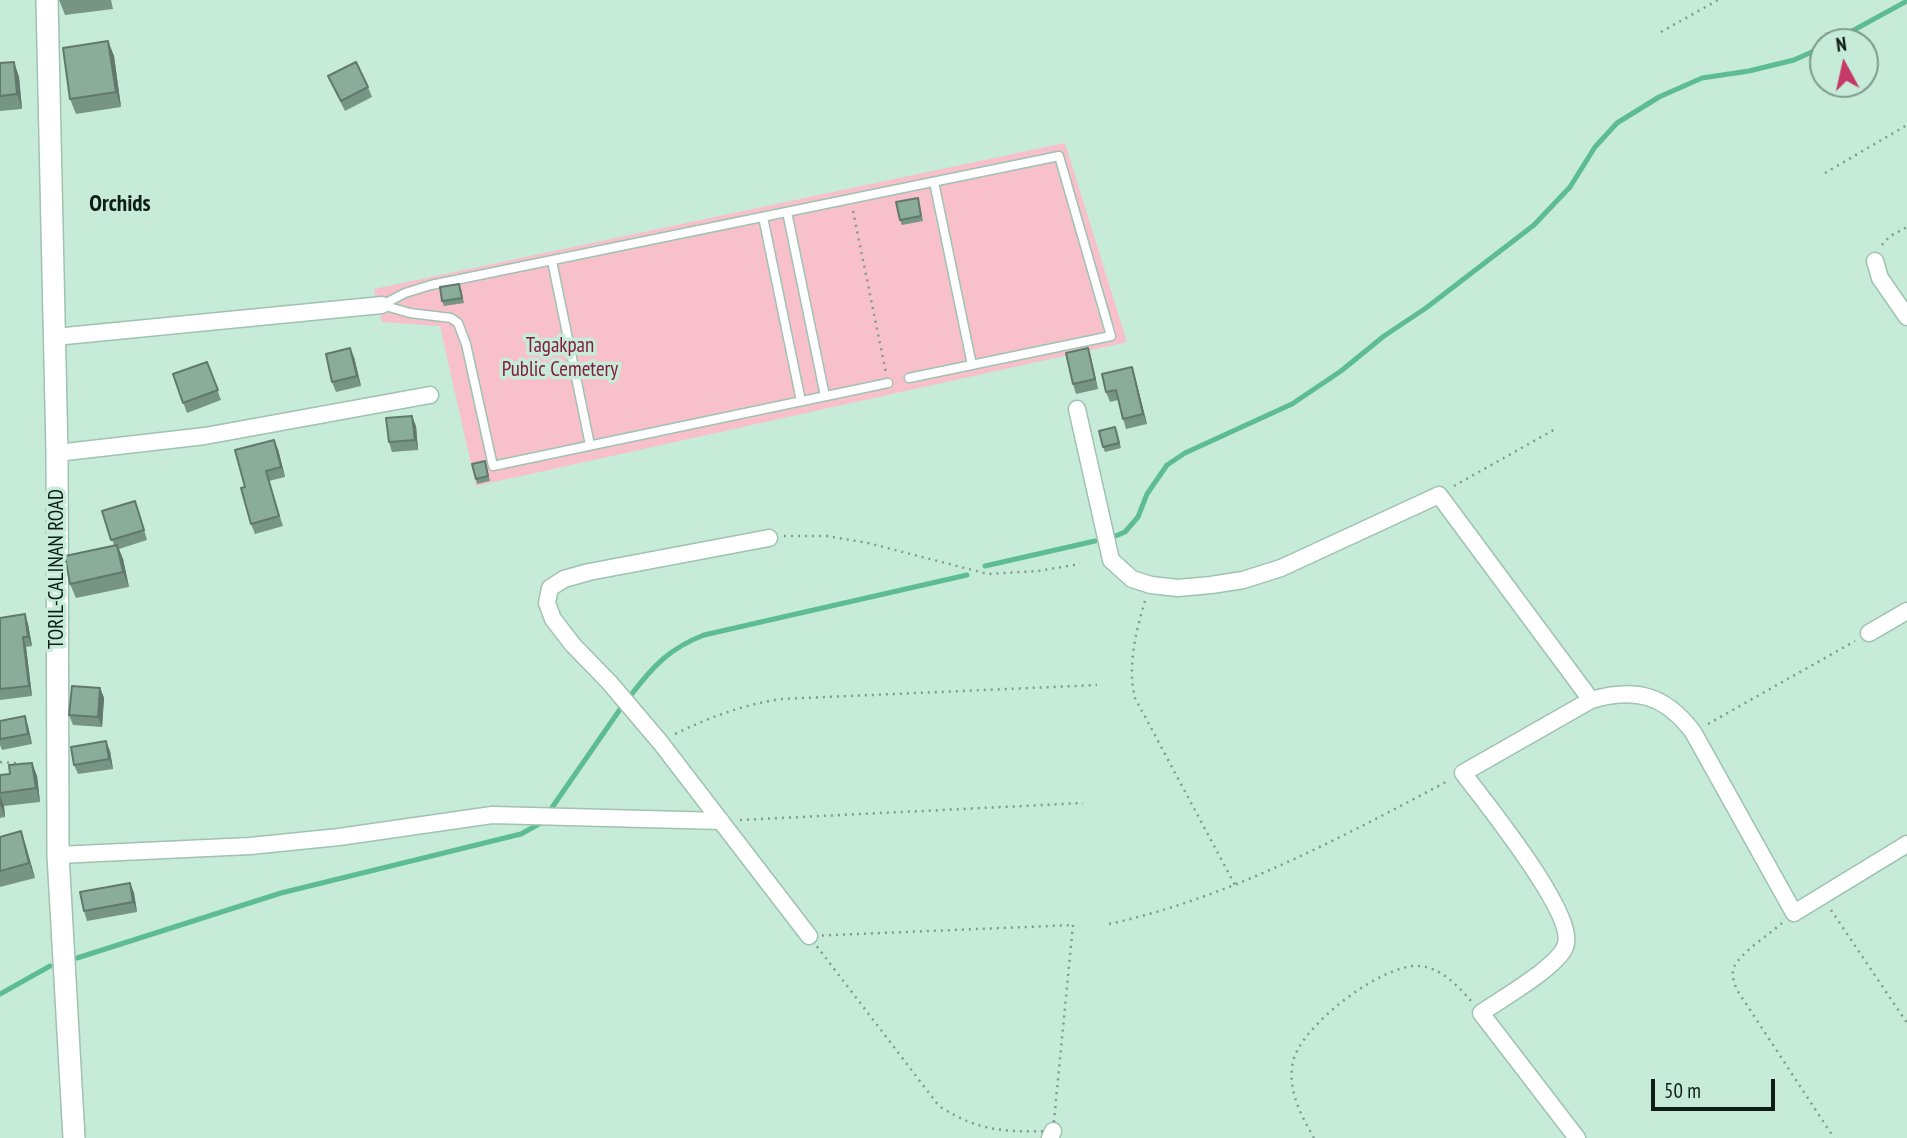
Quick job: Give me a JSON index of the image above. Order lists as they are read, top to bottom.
{
  "streets": {
    "main road": ["TORIL-CALINAN ROAD"]
  },
  "districts": ["Orchids"],
  "parks": ["Tagakpan Public Cemetery"],
  "scale_bar": "50 m",
  "north": "top"
}
